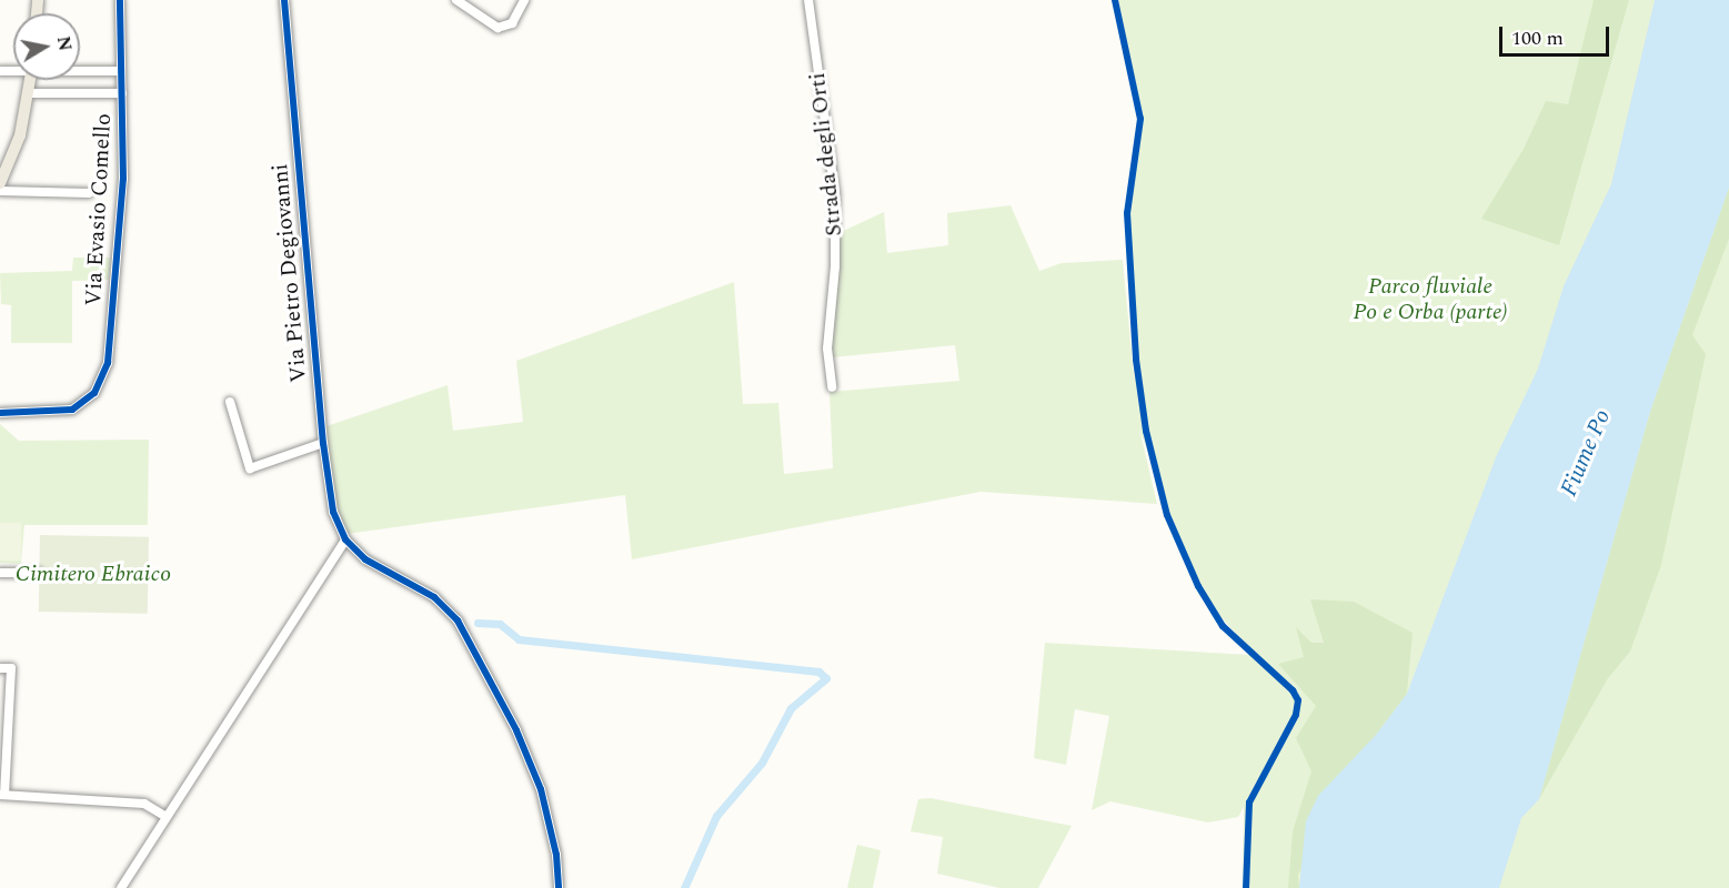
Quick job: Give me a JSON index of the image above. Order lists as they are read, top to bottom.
{
  "streets": {
    "street": ["Strada degli Orti", "Via Evasio Comello", "Via Pietro Degiovanni"]
  },
  "water": ["Fiume Po"],
  "parks": ["Parco fluviale Po e Orba (parte)", "Cimitero Ebraico"],
  "scale_bar": "100 m",
  "north": "right"
}
